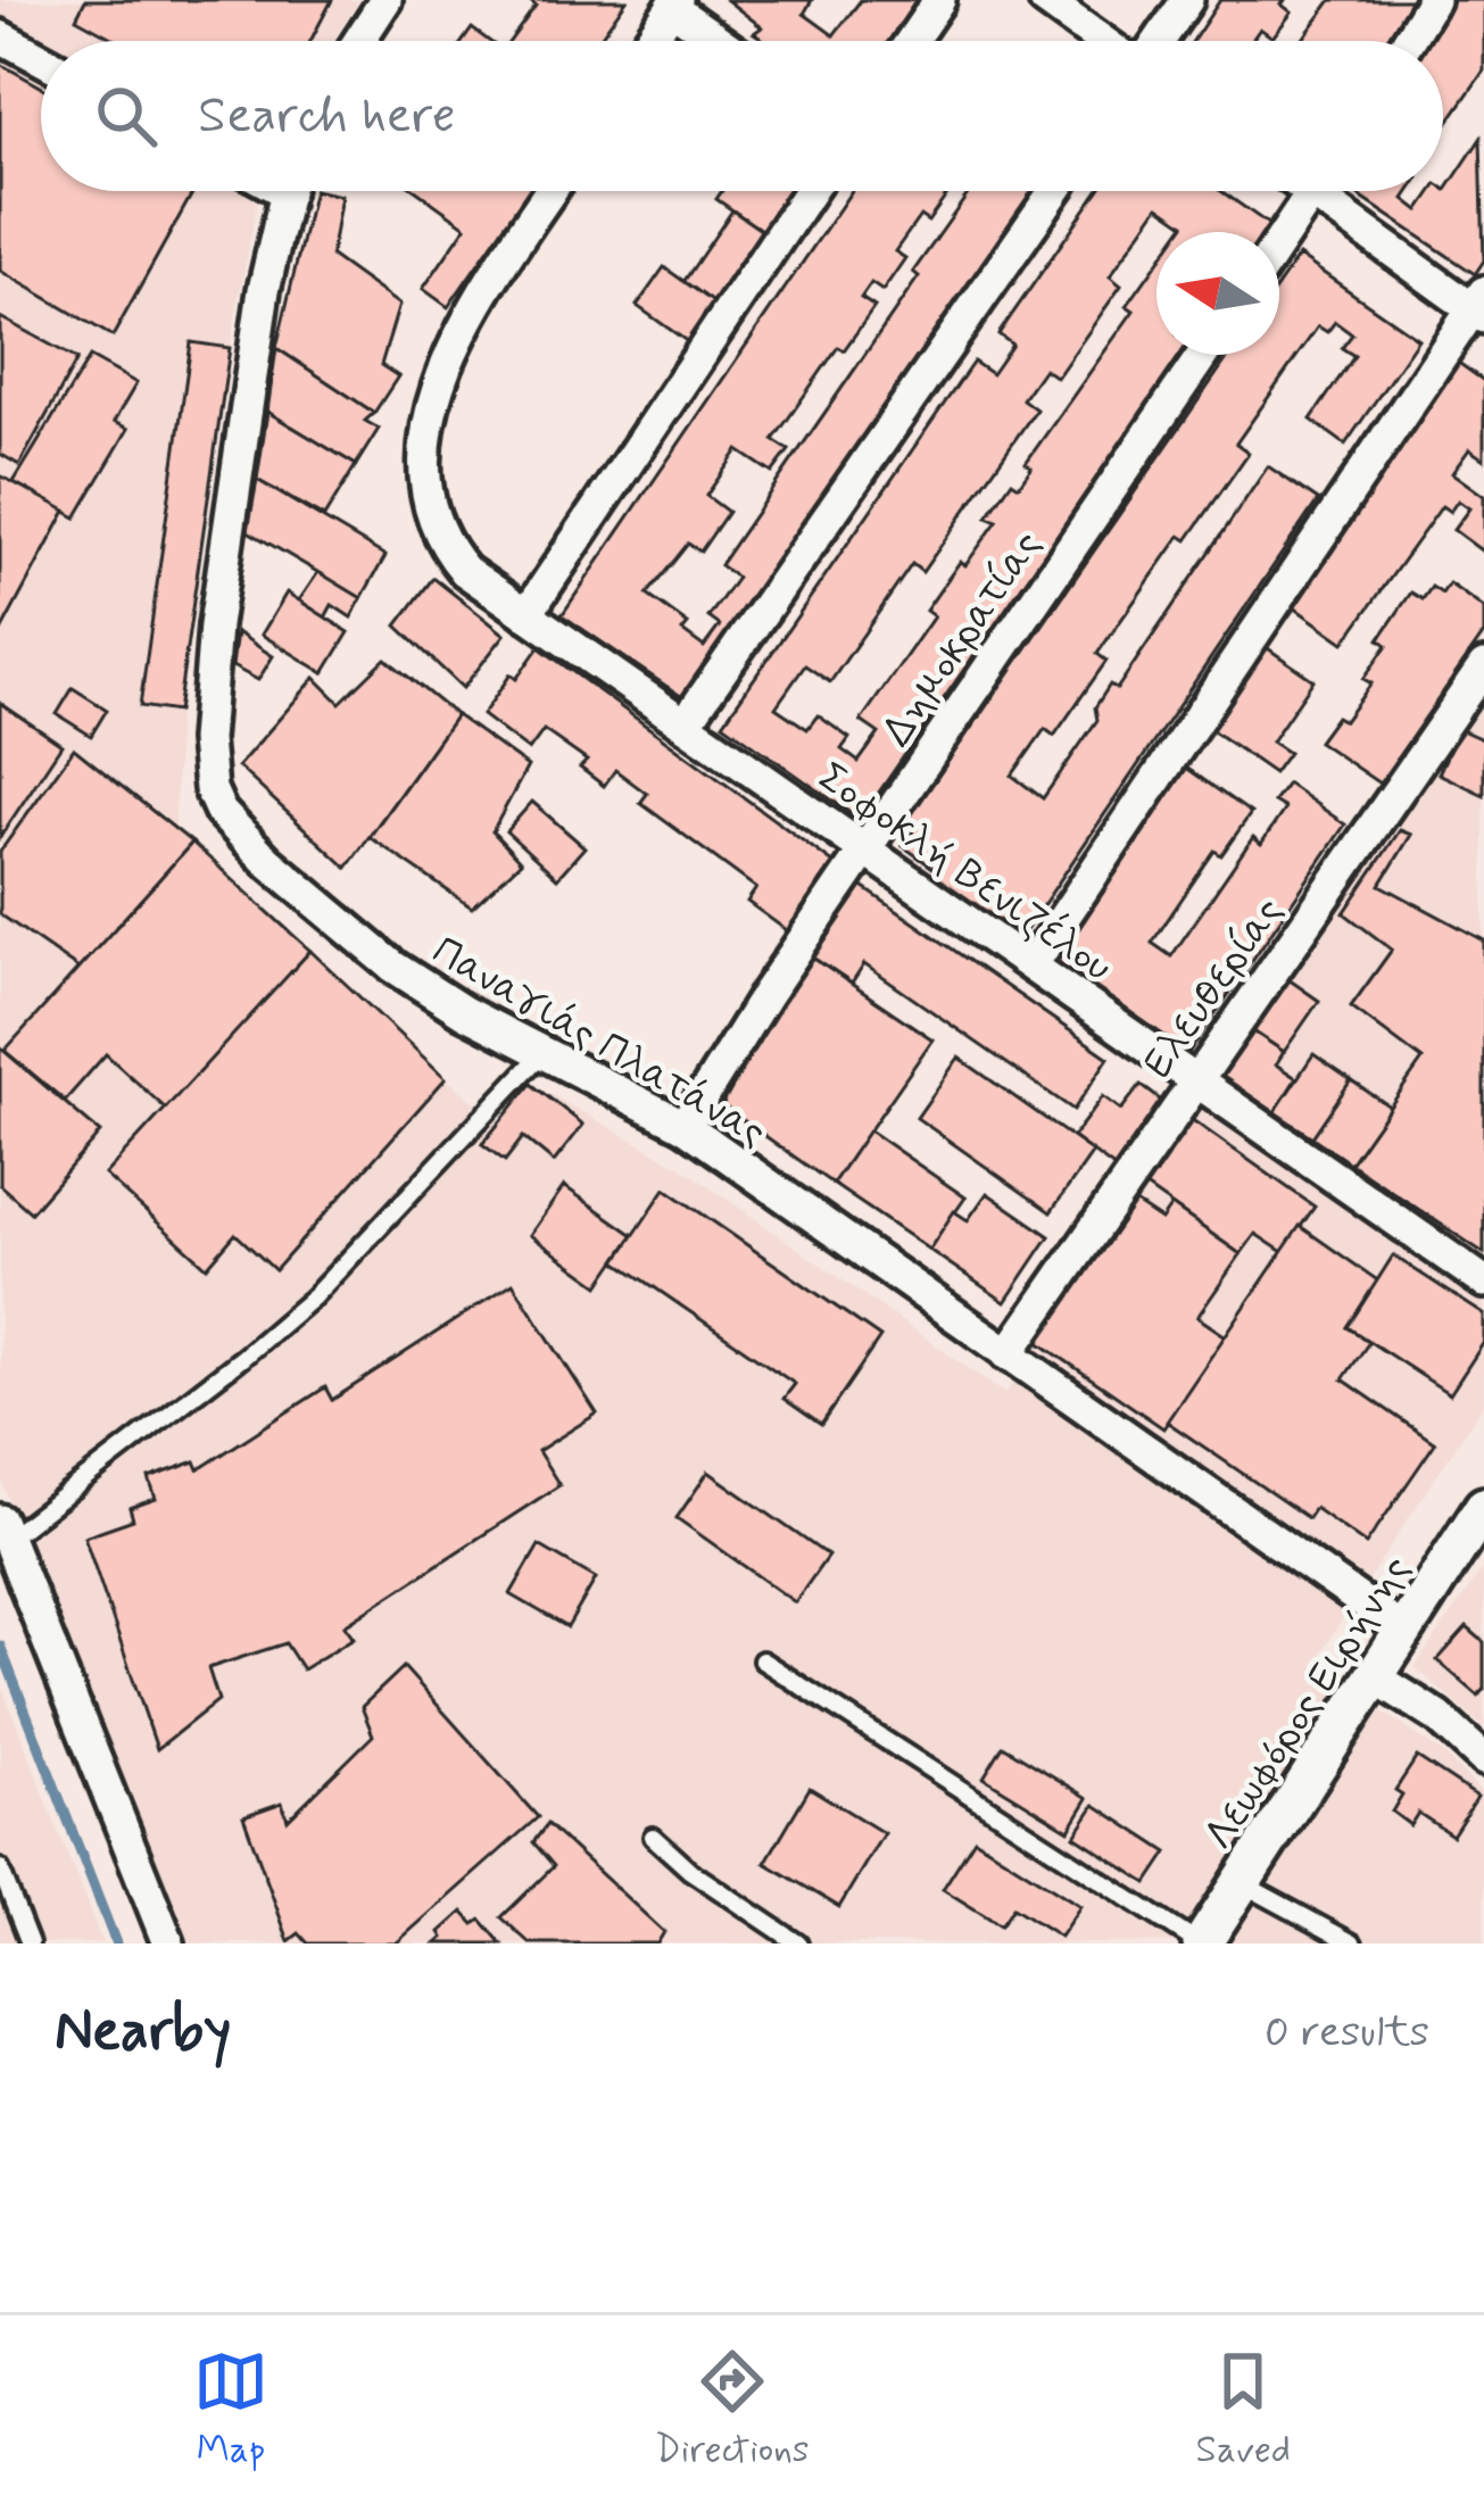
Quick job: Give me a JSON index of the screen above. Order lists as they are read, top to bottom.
{
  "streets": {
    "street": [
      "Δημοκρατίας",
      "Σοφοκλή Βενιζέλου",
      "Ελευθερίας",
      "Παναγιάς Πλατάνας",
      "Λεωφόρος Ειρήνης"
    ]
  },
  "crossings": [
    ["Δημοκρατίας", "Σοφοκλή Βενιζέλου"],
    ["Δημοκρατίας", "Παναγιάς Πλατάνας"],
    ["Σοφοκλή Βενιζέλου", "Ελευθερίας"],
    ["Ελευθερίας", "Παναγιάς Πλατάνας"],
    ["Παναγιάς Πλατάνας", "Λεωφόρος Ειρήνης"]
  ],
  "north": "left",
  "page": {
    "search": "Search here",
    "heading": ["Nearby", "0 results"],
    "nav": ["Map", "Directions", "Saved"]
  }
}
